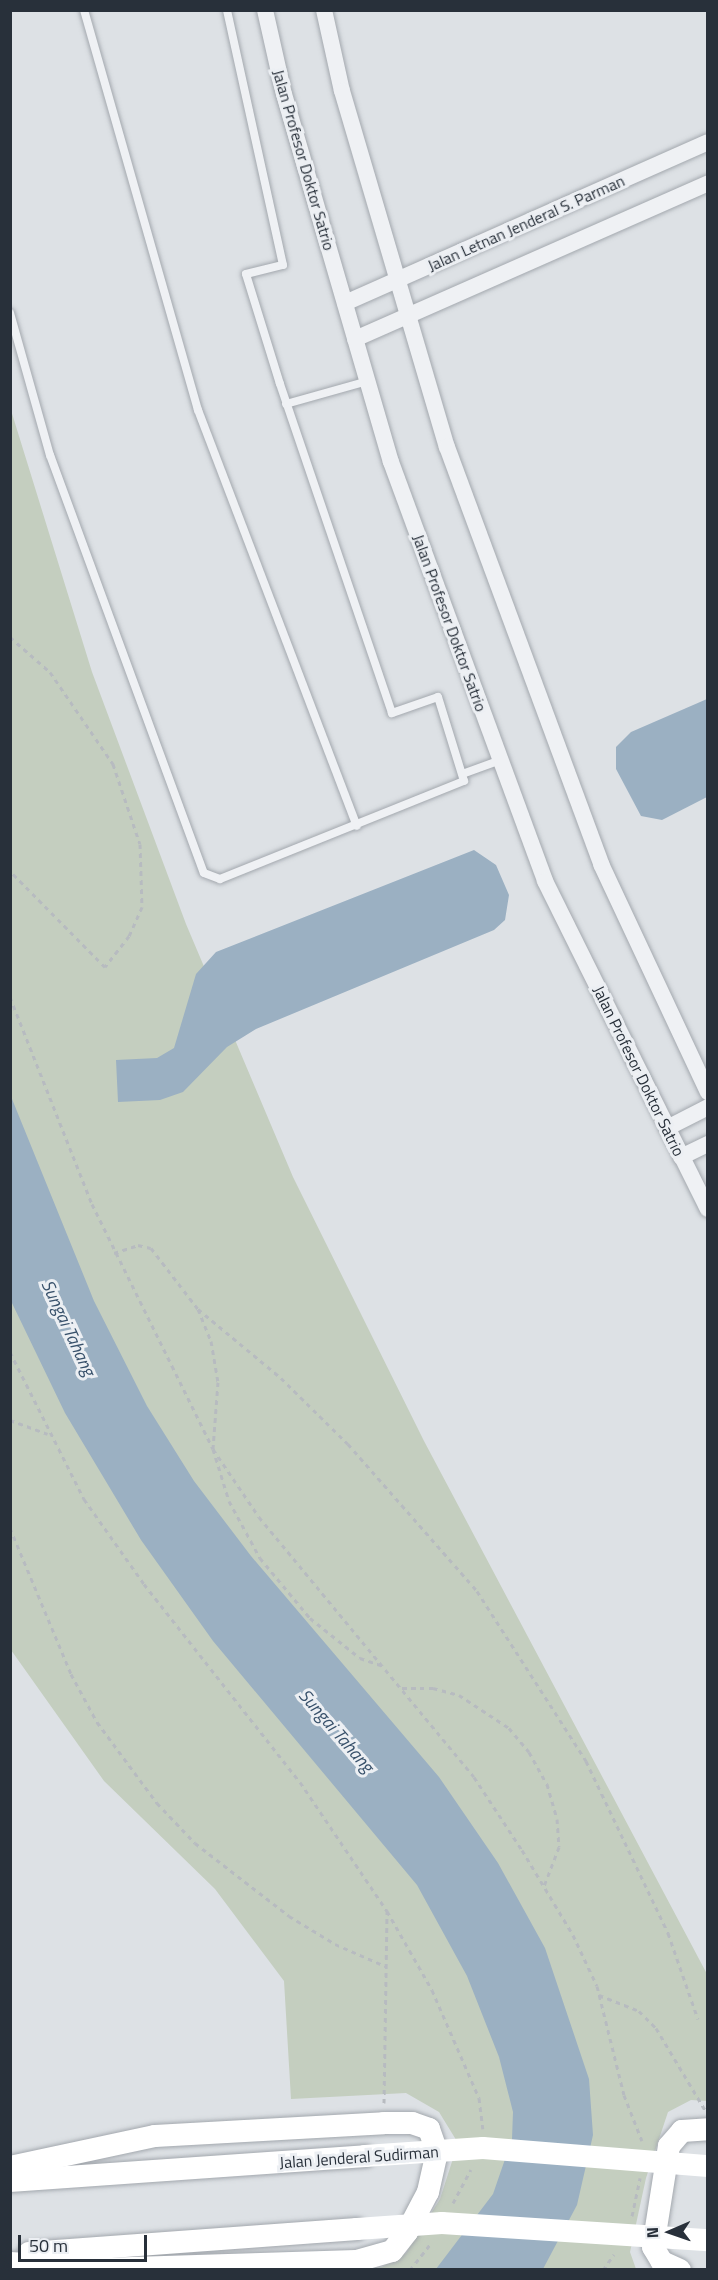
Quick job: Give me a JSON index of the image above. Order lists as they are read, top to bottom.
{
  "streets": {
    "street": ["Jalan Profesor Doktor Satrio", "Jalan Letnan Jenderal S. Parman", "Jalan Jenderal Sudirman"]
  },
  "crossings": [
    ["Jalan Profesor Doktor Satrio", "Jalan Letnan Jenderal S. Parman"]
  ],
  "water": ["Sungai Tahang"],
  "scale_bar": "50 m",
  "north": "left"
}
